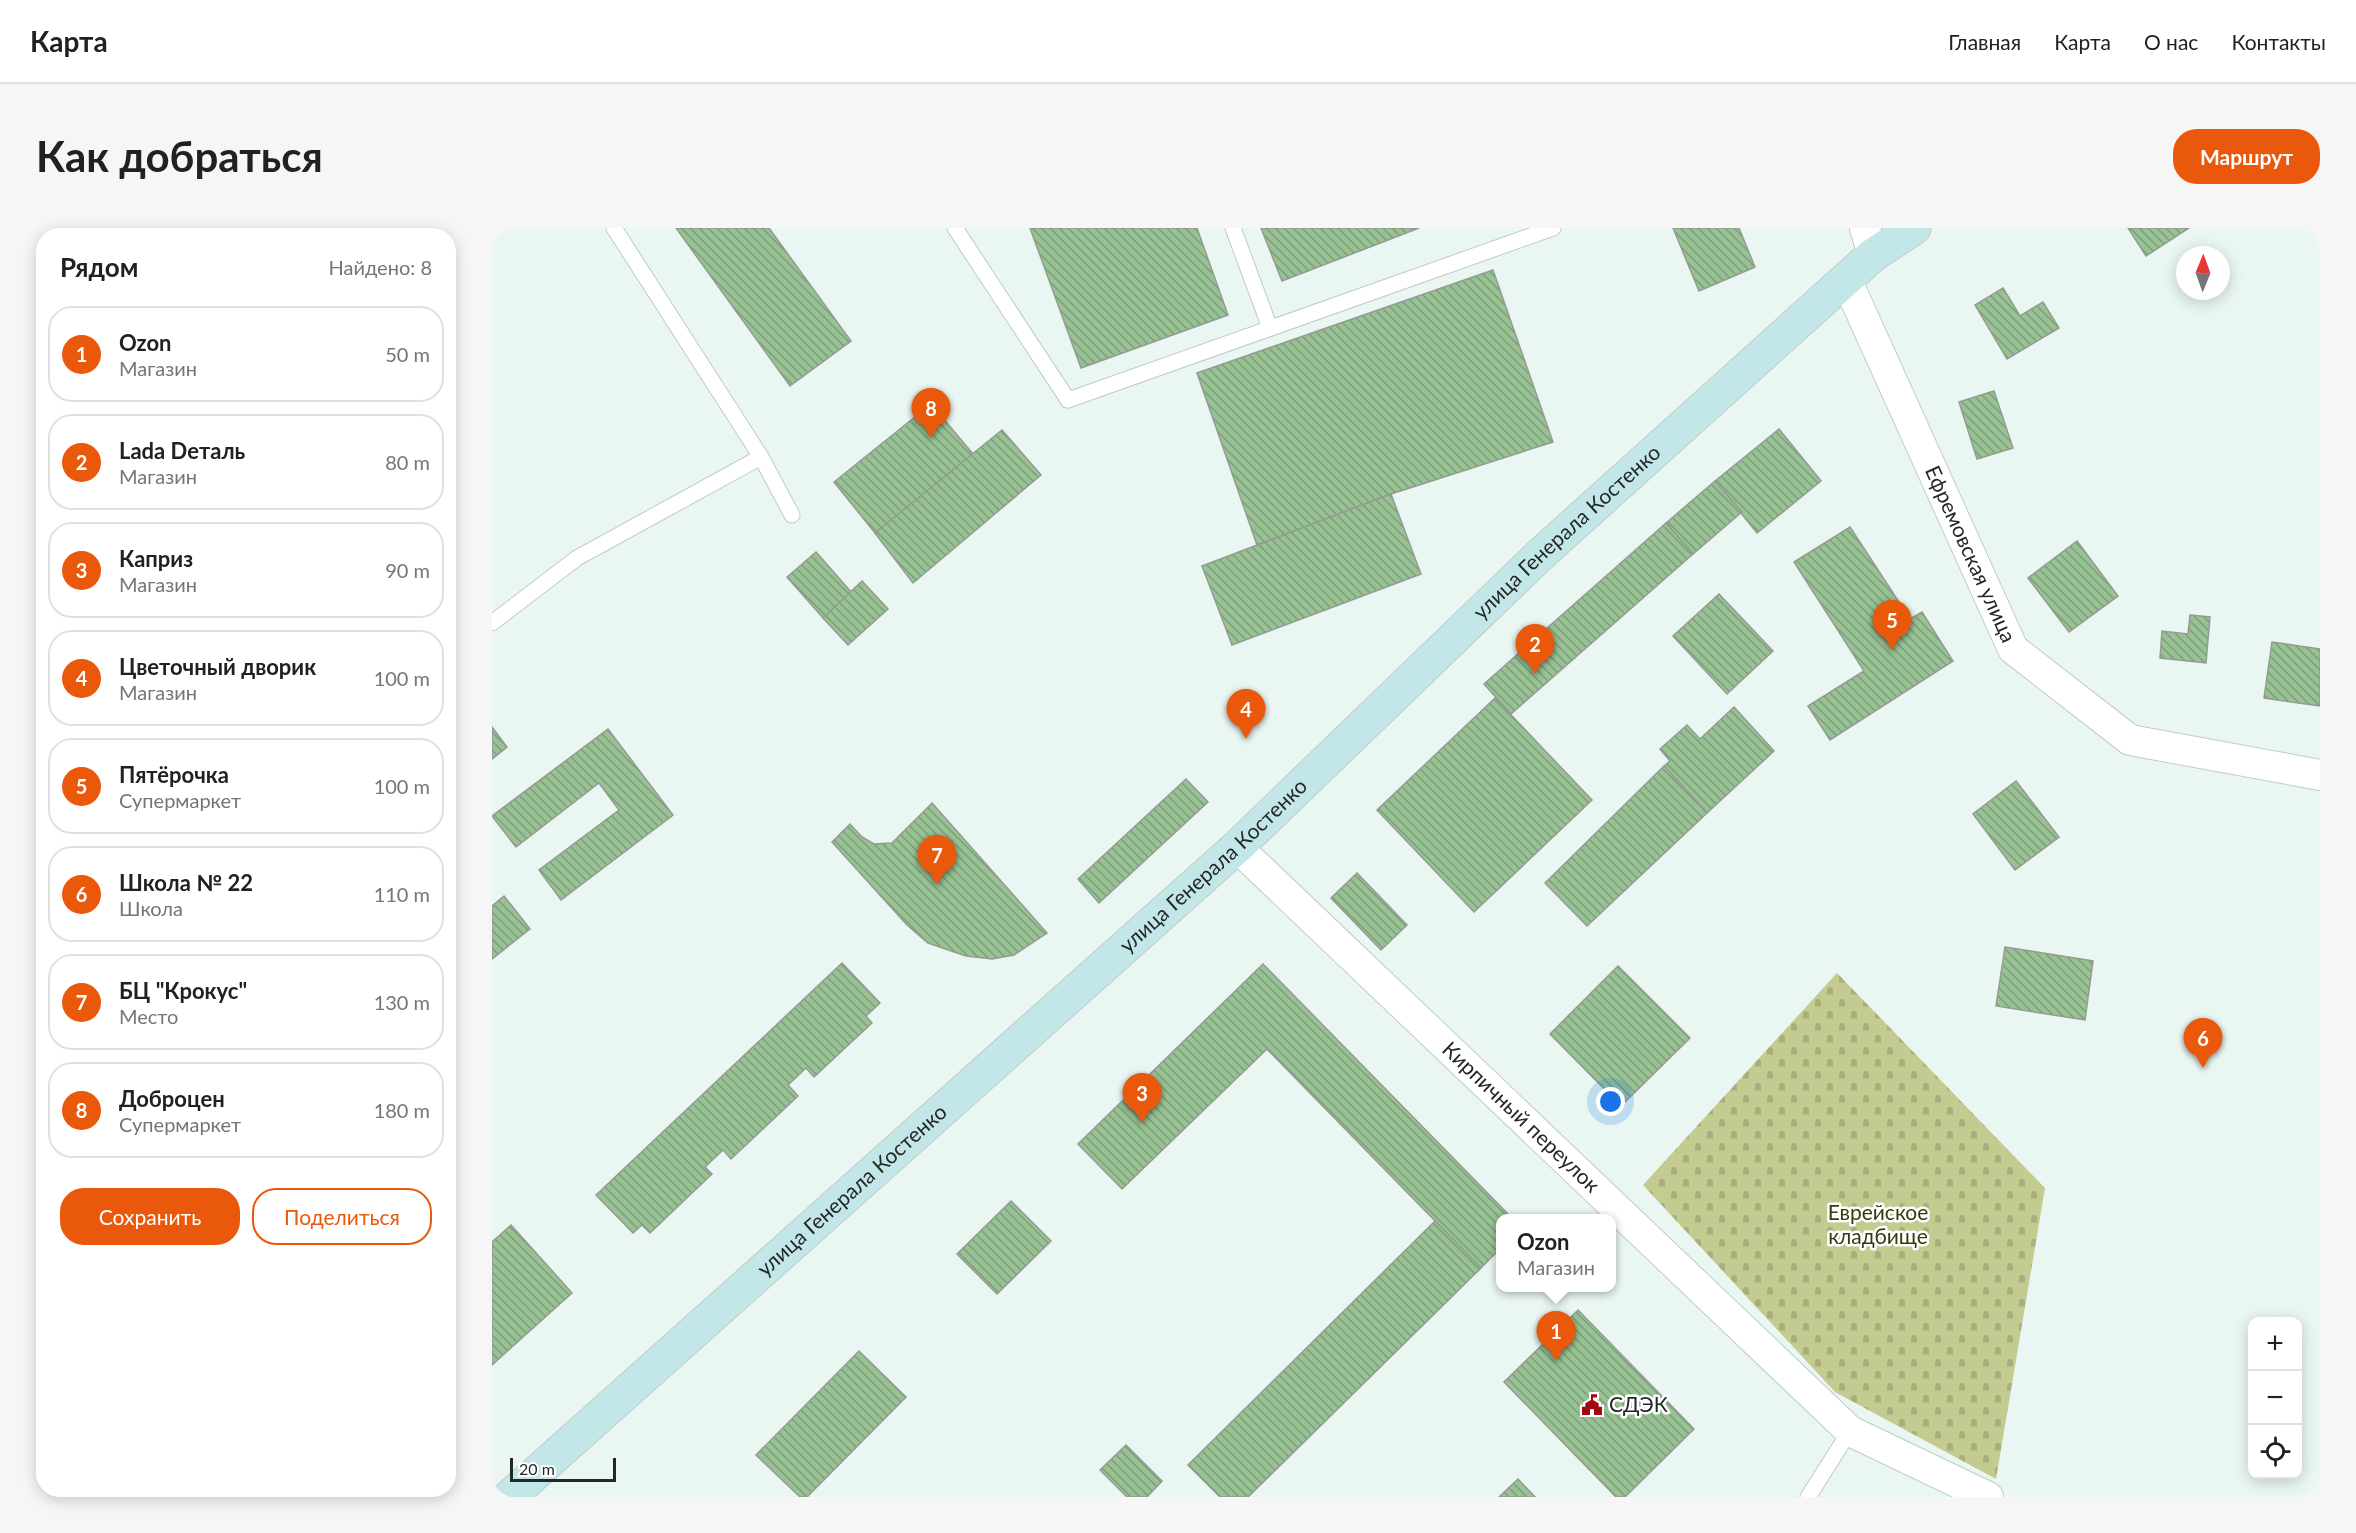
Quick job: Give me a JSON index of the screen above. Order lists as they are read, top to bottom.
{
  "streets": {
    "main road": ["улица Генерала Костенко"],
    "street": ["Ефремовская улица", "Кирпичный переулок"]
  },
  "crossings": [
    ["улица Генерала Костенко", "Ефремовская улица"],
    ["улица Генерала Костенко", "Кирпичный переулок"]
  ],
  "parks": ["Еврейское кладбище"],
  "places": {
    "public building": ["СДЭК"]
  },
  "scale_bar": "20 m",
  "north": "top",
  "page": {
    "header": "Карта",
    "nav": [
      "Главная",
      "Карта",
      "О нас",
      "Контакты"
    ],
    "buttons": [
      "Маршрут",
      ["Сохранить", "Поделиться"]
    ],
    "title": "Как добраться",
    "heading": ["Рядом", "Найдено: 8"],
    "list": [
      {
        "mark": "1",
        "name": "Ozon",
        "note": "Магазин",
        "value": "50 m"
      },
      {
        "mark": "2",
        "name": "Lada Dеталь",
        "note": "Магазин",
        "value": "80 m"
      },
      {
        "mark": "3",
        "name": "Каприз",
        "note": "Магазин",
        "value": "90 m"
      },
      {
        "mark": "4",
        "name": "Цветочный дворик",
        "note": "Магазин",
        "value": "100 m"
      },
      {
        "mark": "5",
        "name": "Пятёрочка",
        "note": "Супермаркет",
        "value": "100 m"
      },
      {
        "mark": "6",
        "name": "Школа № 22",
        "note": "Школа",
        "value": "110 m"
      },
      {
        "mark": "7",
        "name": "БЦ \"Крокус\"",
        "note": "Место",
        "value": "130 m"
      },
      {
        "mark": "8",
        "name": "Доброцен",
        "note": "Супермаркет",
        "value": "180 m"
      }
    ],
    "pins": [
      "8",
      "5",
      "2",
      "4",
      "7",
      "6",
      "3",
      "1"
    ],
    "popup": ["Ozon", "Магазин"],
    "map_buttons": ["+", "−"],
    "scale": "20 m"
  }
}
